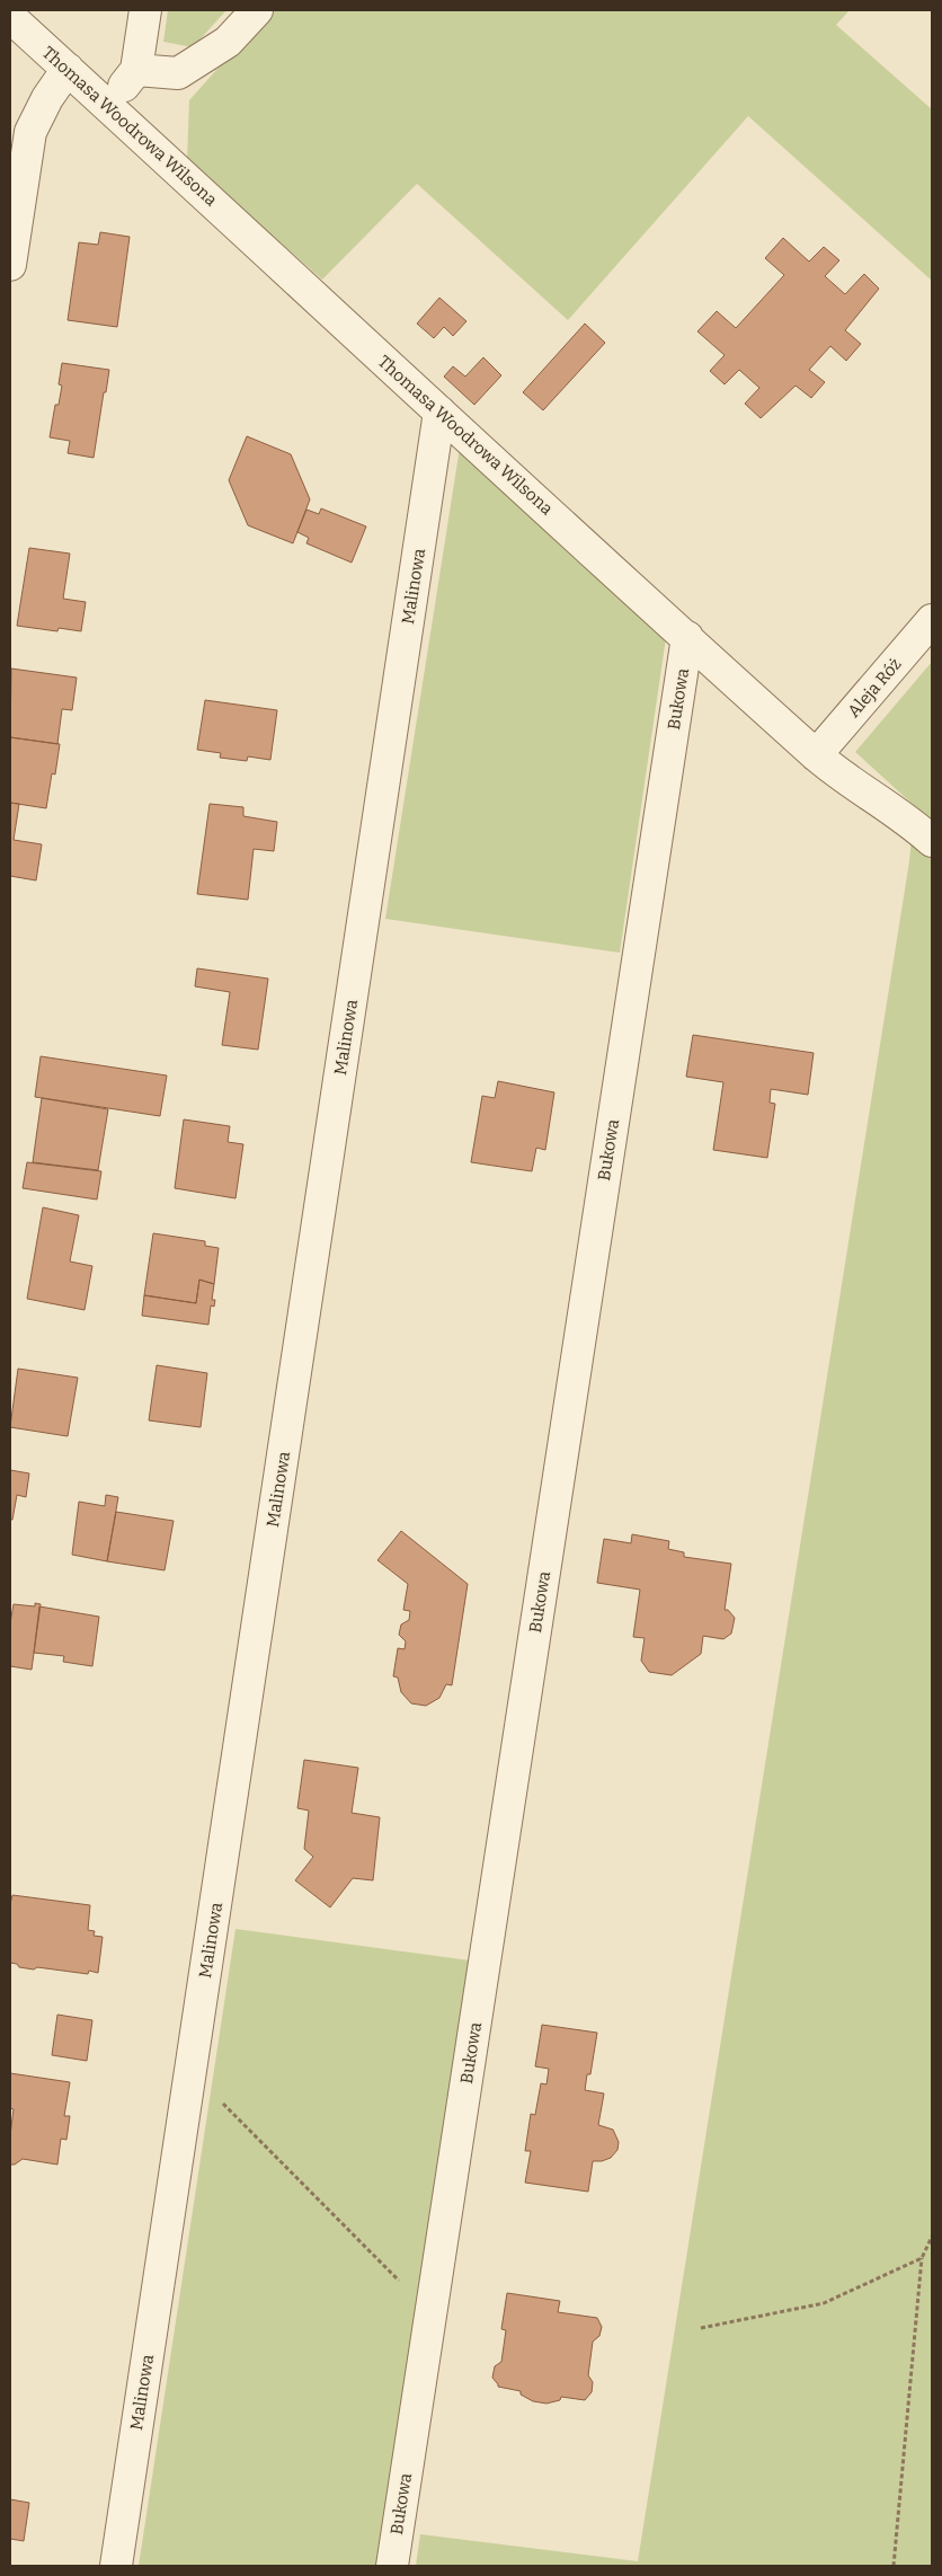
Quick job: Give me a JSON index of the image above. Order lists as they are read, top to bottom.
{
  "streets": {
    "street": [
      "Thomasa Woodrowa Wilsona",
      "Malinowa",
      "Aleja Róż",
      "Bukowa"
    ]
  },
  "crossings": [
    ["Thomasa Woodrowa Wilsona", "Malinowa"],
    ["Thomasa Woodrowa Wilsona", "Aleja Róż"],
    ["Thomasa Woodrowa Wilsona", "Bukowa"]
  ]
}
